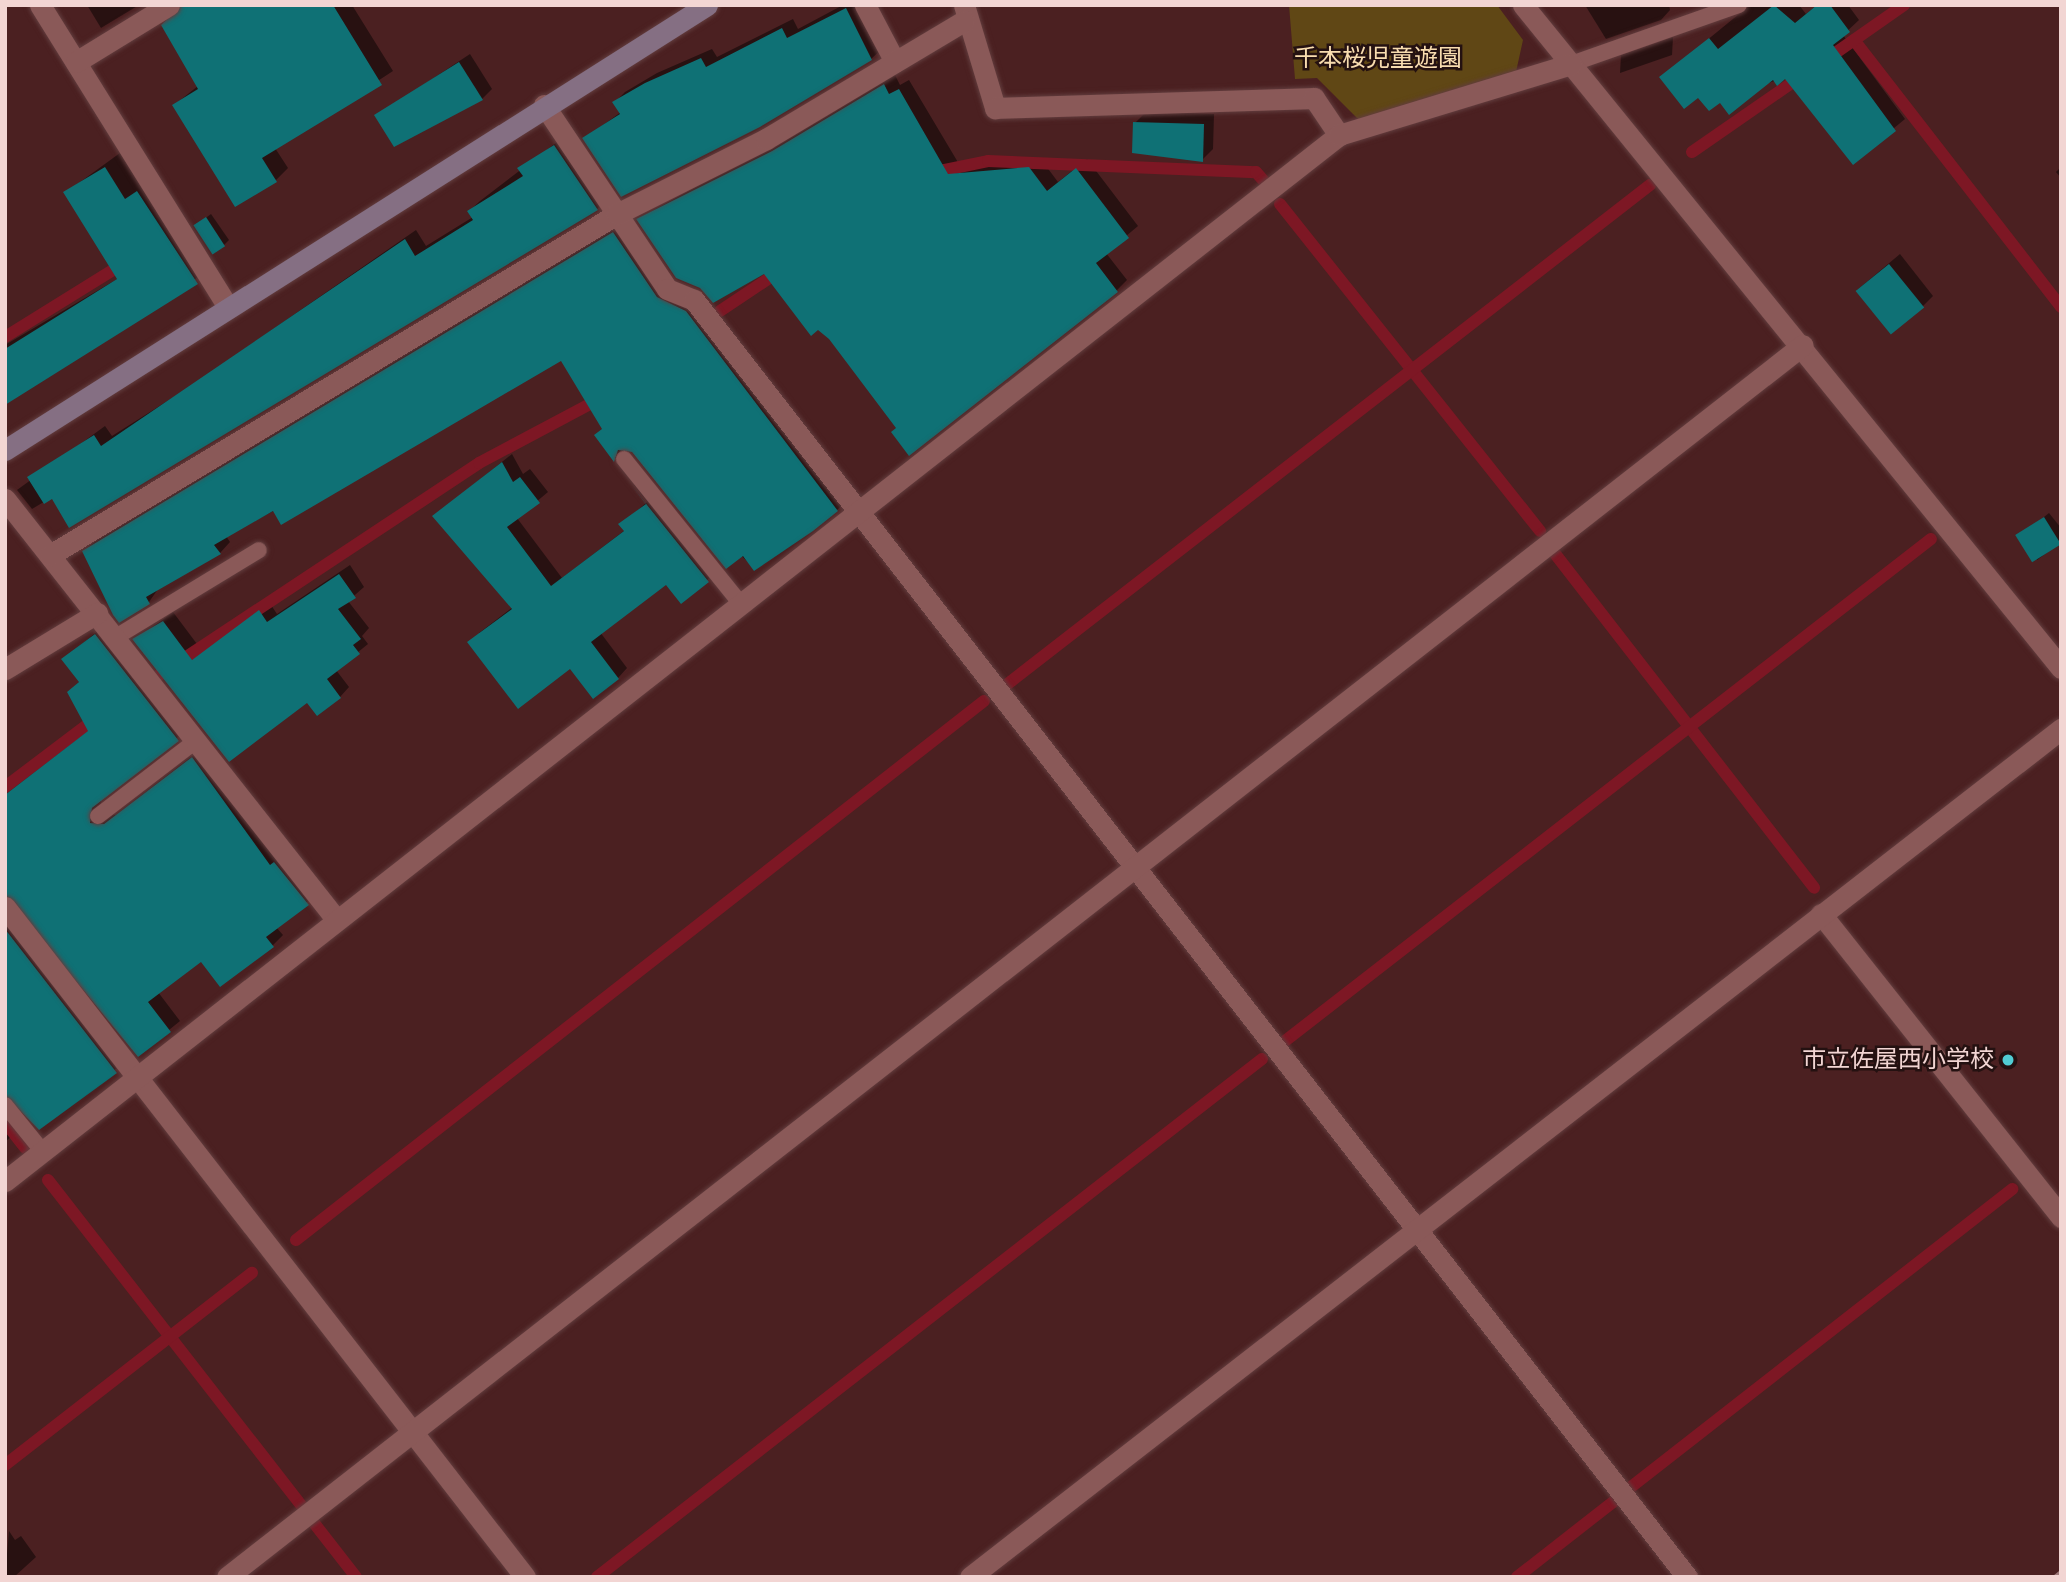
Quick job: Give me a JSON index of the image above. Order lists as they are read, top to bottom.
{
  "parks": ["千本桜児童遊園"],
  "places": ["市立佐屋西小学校"]
}
